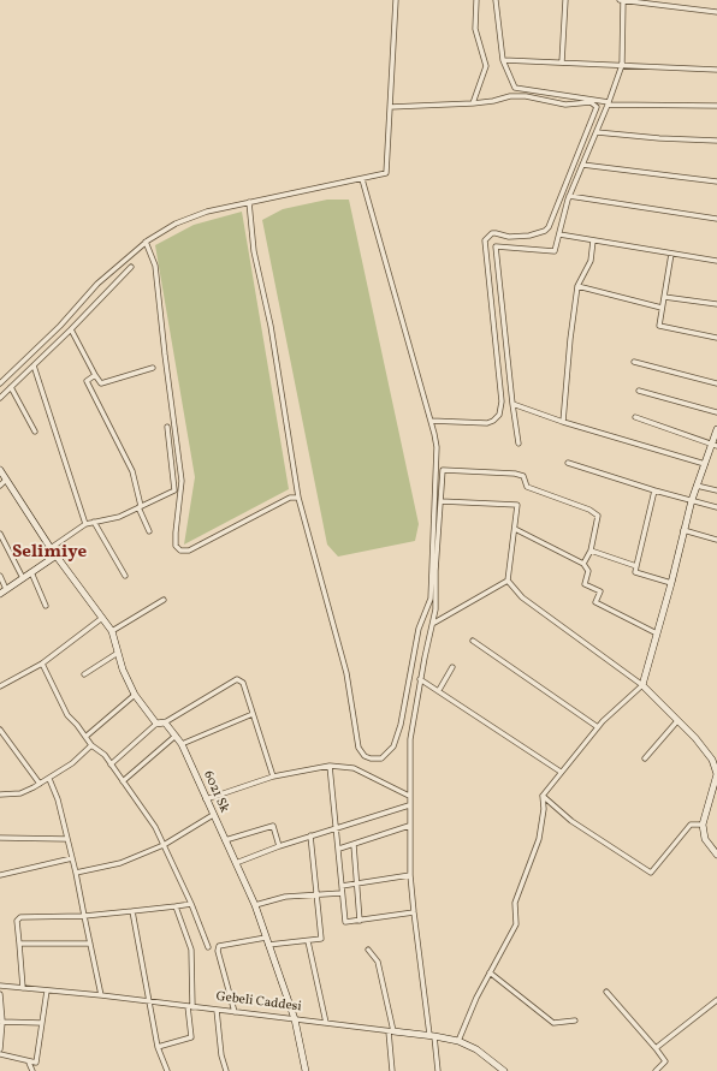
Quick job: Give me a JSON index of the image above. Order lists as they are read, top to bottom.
{
  "streets": {
    "street": ["6021 Sk", "Gebeli Caddesi"]
  },
  "crossings": [
    ["6021 Sk", "Gebeli Caddesi"]
  ],
  "districts": ["Selimiye"]
}
